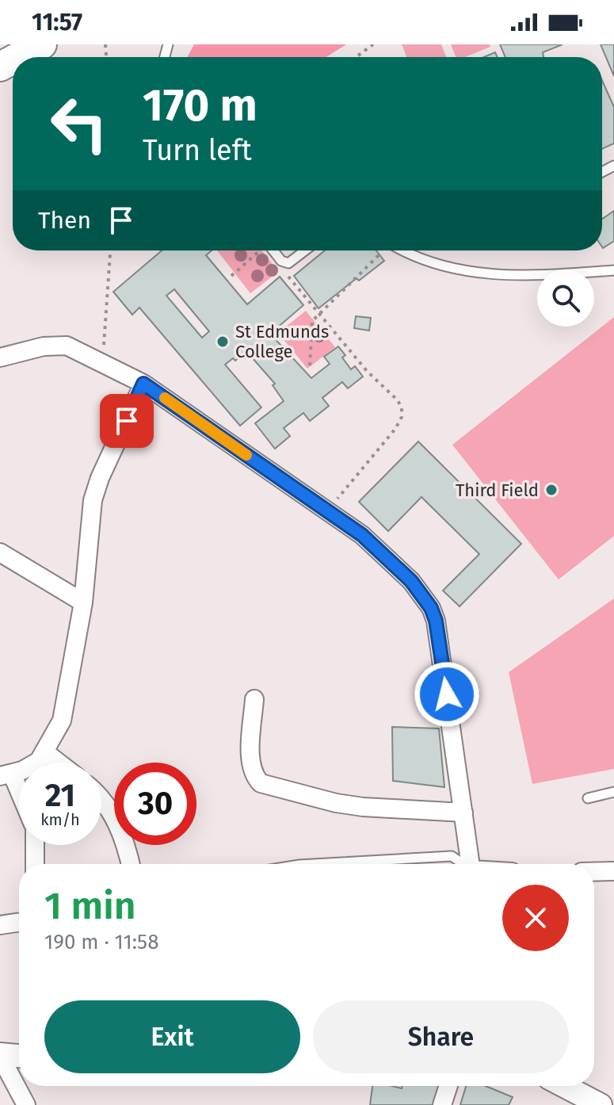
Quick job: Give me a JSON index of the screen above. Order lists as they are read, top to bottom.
{
  "places": ["St Edmunds College", "Third Field"],
  "page": {
    "status": "11:57",
    "turn": ["170 m", "Turn left"],
    "then": "Then",
    "speed": "21 km/h",
    "limit": "30",
    "heading": ["1 min", "190 m · 11:58"],
    "buttons": ["Exit", "Share"]
  }
}
